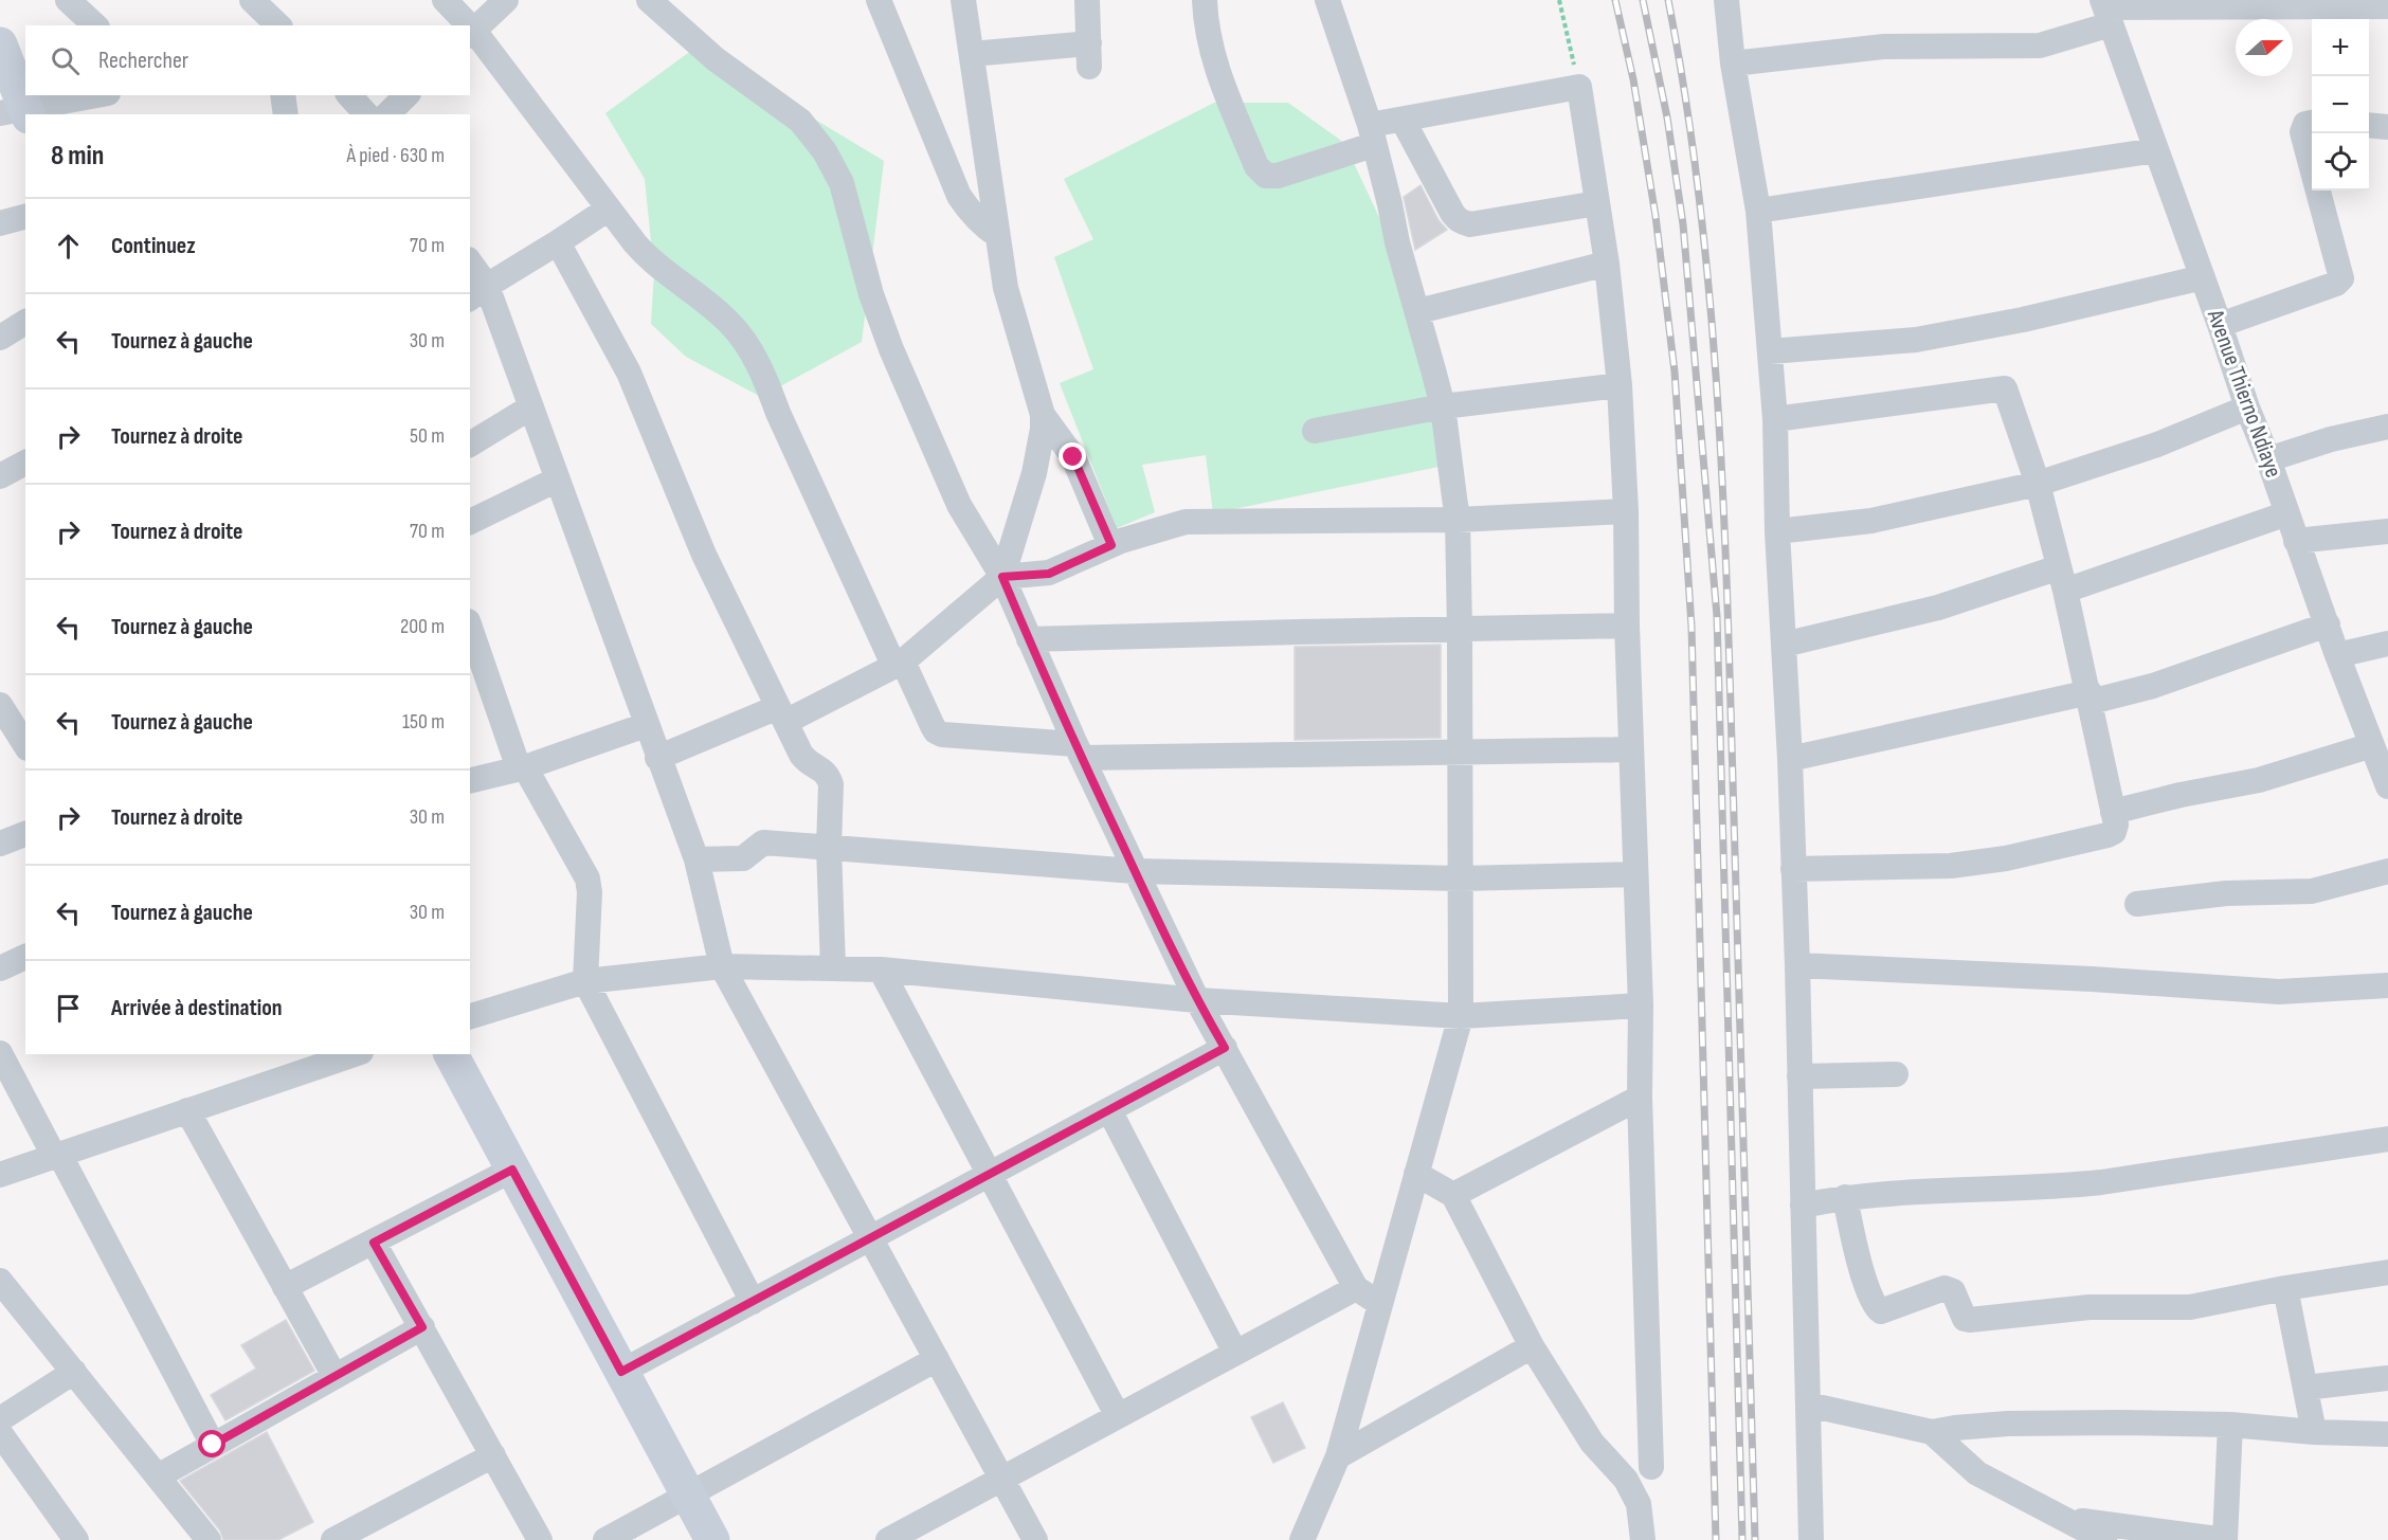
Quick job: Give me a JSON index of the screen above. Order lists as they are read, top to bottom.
{
  "streets": {
    "street": ["Avenue Thierno Ndiaye"]
  },
  "north": "right",
  "page": {
    "map_buttons": ["+", "−"],
    "search": "Rechercher",
    "heading": ["8 min", "À pied · 630 m"],
    "list": [
      ["Continuez", "70 m"],
      ["Tournez à gauche", "30 m"],
      ["Tournez à droite", "50 m"],
      ["Tournez à droite", "70 m"],
      ["Tournez à gauche", "200 m"],
      ["Tournez à gauche", "150 m"],
      ["Tournez à droite", "30 m"],
      ["Tournez à gauche", "30 m"],
      "Arrivée à destination"
    ]
  }
}
